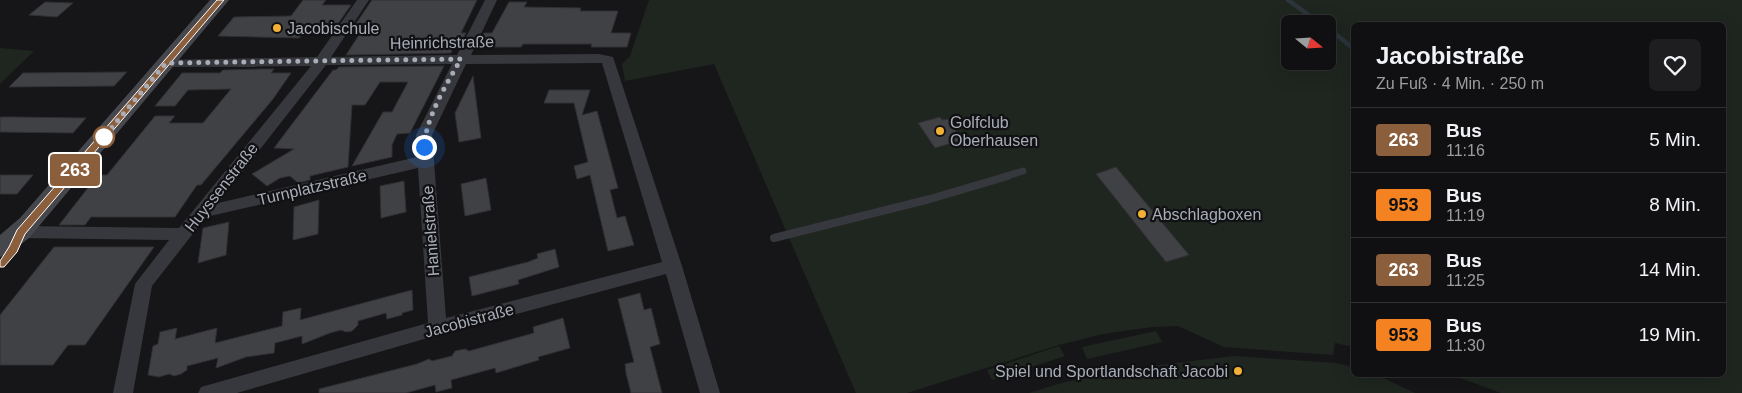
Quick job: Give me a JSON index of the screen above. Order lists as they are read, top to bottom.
{
  "streets": {
    "street": [
      "Heinrichstraße",
      "Huyssenstraße",
      "Turnplatzstraße",
      "Hanielstraße",
      "Jacobistraße"
    ]
  },
  "crossings": [
    ["Heinrichstraße", "Huyssenstraße"],
    ["Heinrichstraße", "Hanielstraße"],
    ["Heinrichstraße", "Jacobistraße"],
    ["Huyssenstraße", "Turnplatzstraße"],
    ["Turnplatzstraße", "Hanielstraße"],
    ["Hanielstraße", "Jacobistraße"]
  ],
  "places": [
    "Jacobischule",
    "Golfclub Oberhausen",
    "Abschlagboxen",
    "Spiel und Sportlandschaft Jacobi"
  ],
  "lines": ["bus line 263"],
  "north": "right",
  "page": {
    "on_map": "263",
    "heading": ["Jacobistraße", "Zu Fuß · 4 Min. · 250 m"],
    "list": [
      {
        "mark": "263",
        "name": "Bus",
        "note": "11:16",
        "value": "5 Min."
      },
      {
        "mark": "953",
        "name": "Bus",
        "note": "11:19",
        "value": "8 Min."
      },
      {
        "mark": "263",
        "name": "Bus",
        "note": "11:25",
        "value": "14 Min."
      },
      {
        "mark": "953",
        "name": "Bus",
        "note": "11:30",
        "value": "19 Min."
      }
    ]
  }
}
